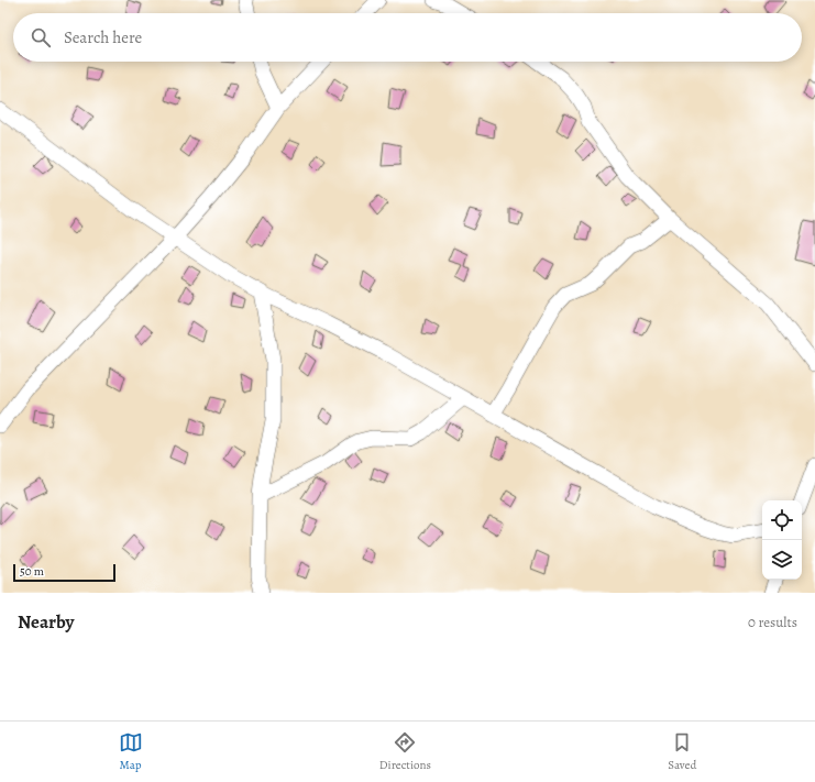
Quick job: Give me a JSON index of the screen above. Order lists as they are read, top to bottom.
{
  "scale_bar": "50 m",
  "page": {
    "search": "Search here",
    "scale": "50 m",
    "heading": ["Nearby", "0 results"],
    "nav": ["Map", "Directions", "Saved"]
  }
}
